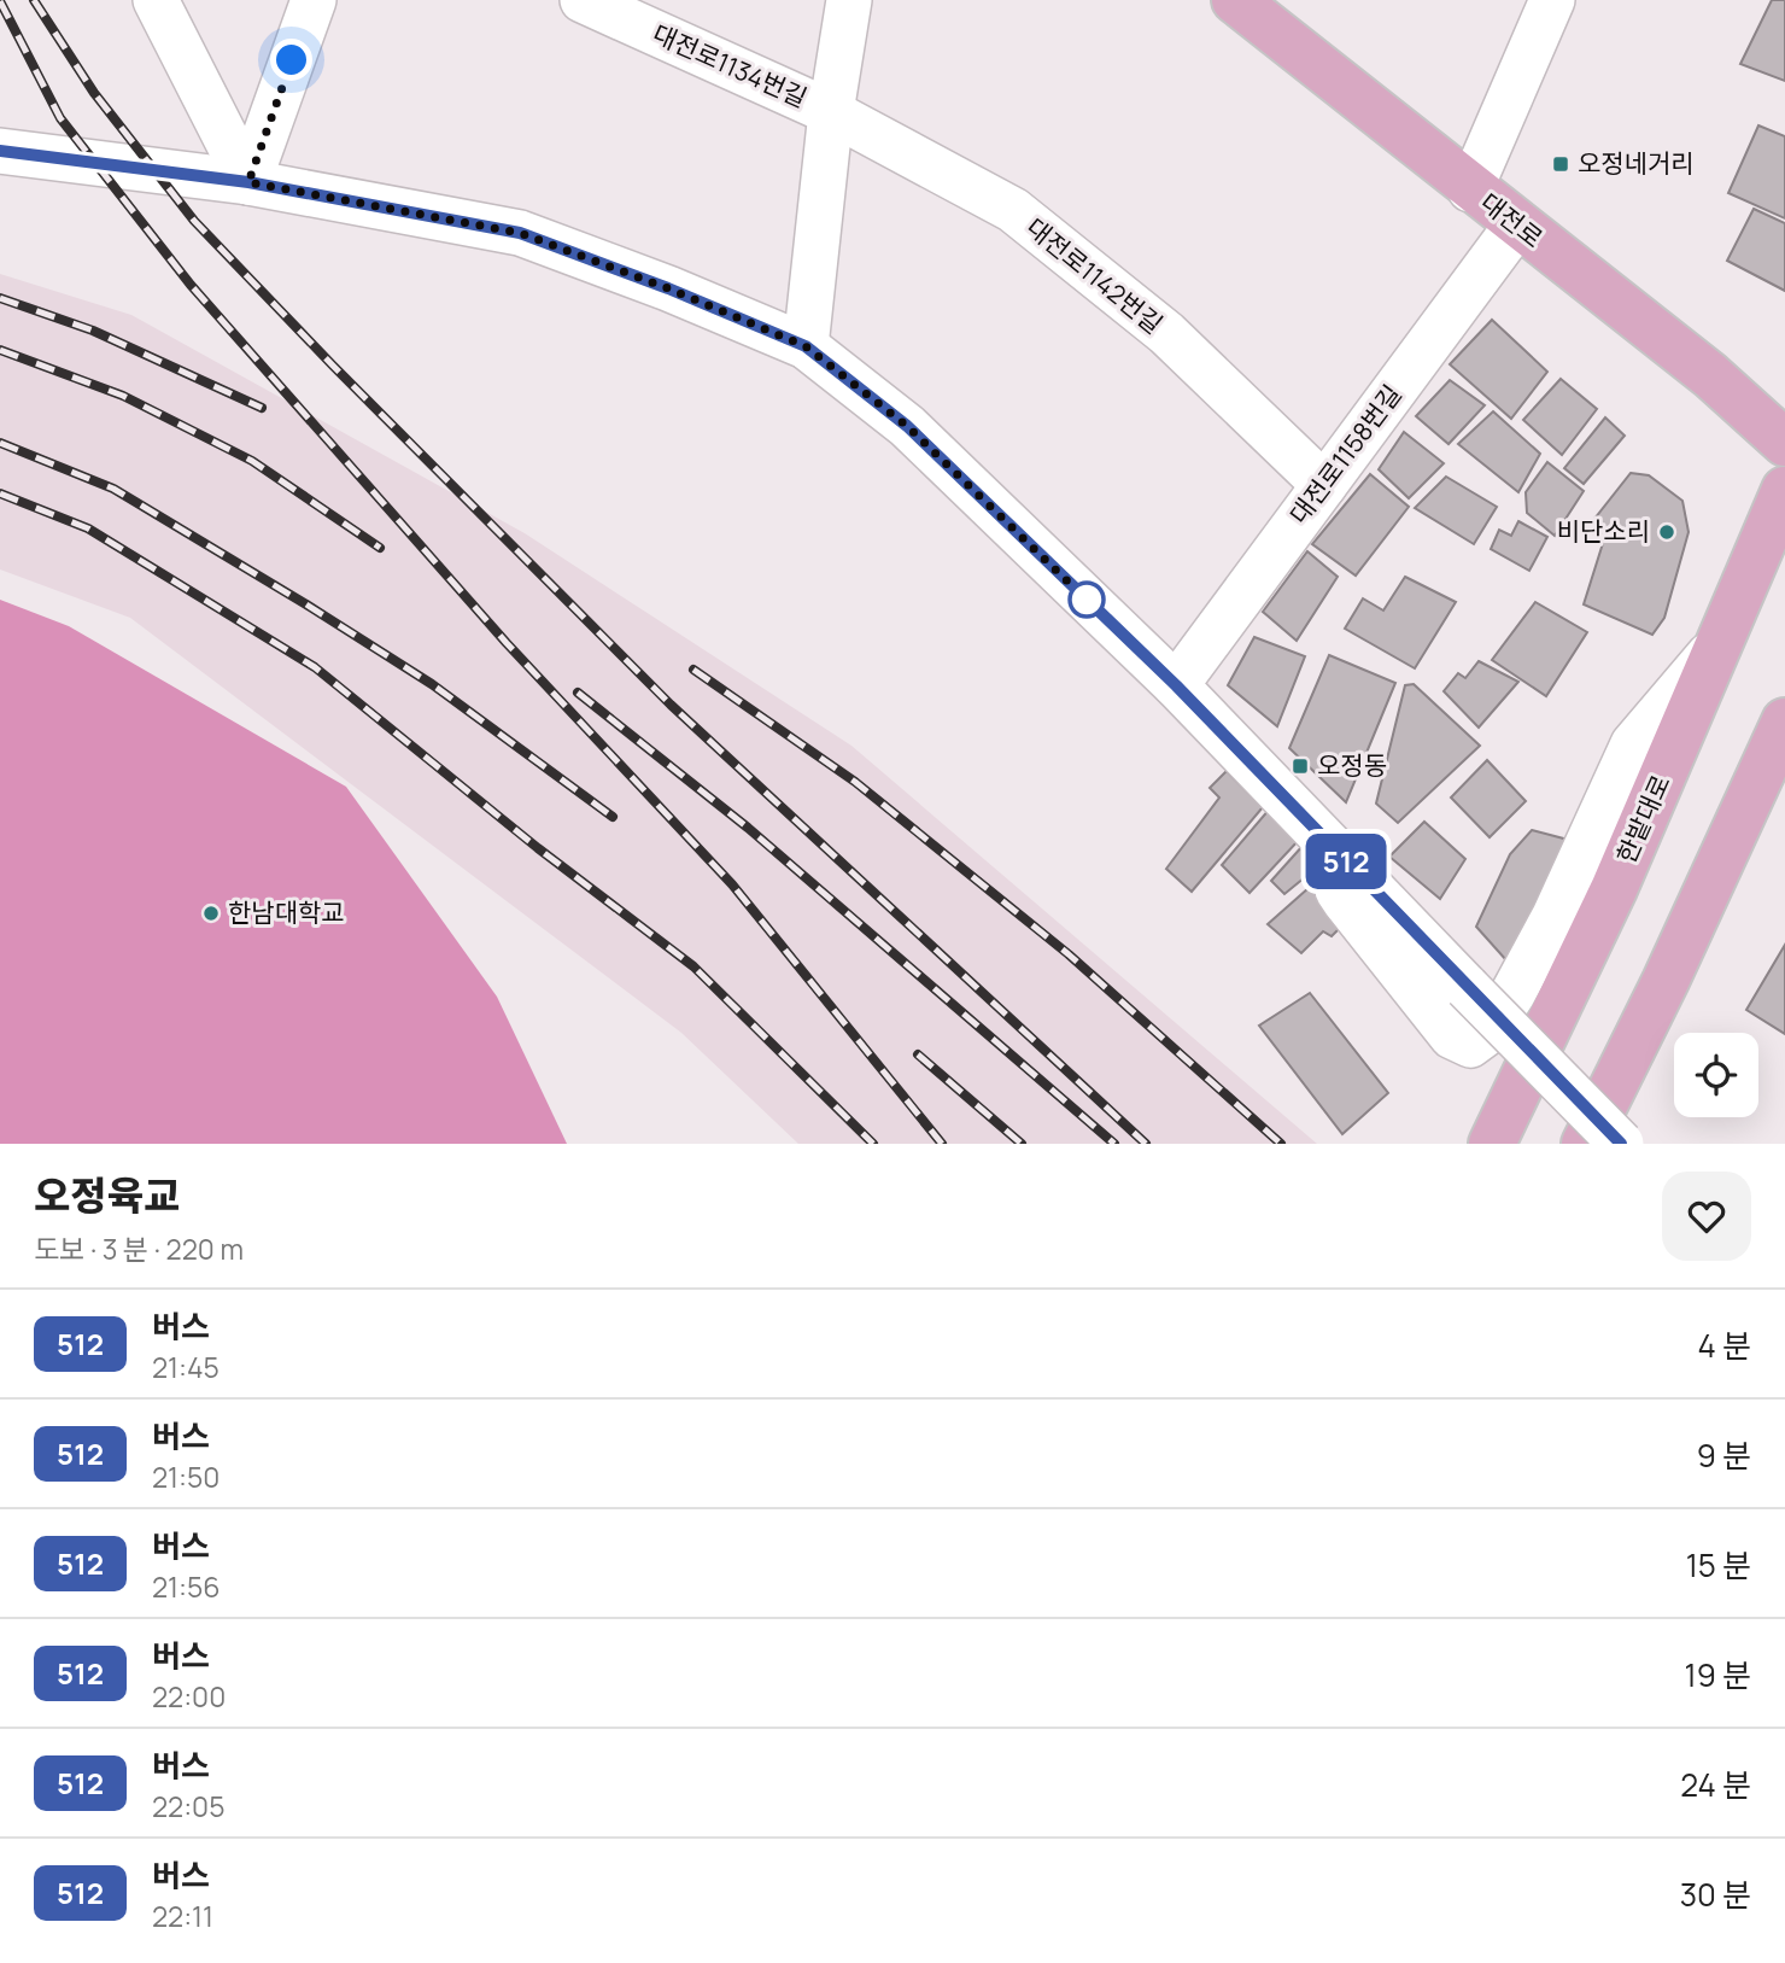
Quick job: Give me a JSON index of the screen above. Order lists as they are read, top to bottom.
{
  "streets": {
    "main road": ["대전로", "한밭대로"],
    "street": ["대전로1134번길", "대전로1142번길", "대전로1158번길"]
  },
  "crossings": [
    ["대전로1134번길", "대전로1142번길"],
    ["대전로", "대전로1158번길"],
    ["대전로1142번길", "대전로1158번길"]
  ],
  "places": {
    "transit": ["오정네거리", "오정동"],
    "other": ["비단소리", "한남대학교"]
  },
  "lines": ["bus line 512"],
  "page": {
    "on_map": "512",
    "heading": ["오정육교", "도보 · 3 분 · 220 m"],
    "list": [
      {
        "mark": "512",
        "name": "버스",
        "note": "21:45",
        "value": "4 분"
      },
      {
        "mark": "512",
        "name": "버스",
        "note": "21:50",
        "value": "9 분"
      },
      {
        "mark": "512",
        "name": "버스",
        "note": "21:56",
        "value": "15 분"
      },
      {
        "mark": "512",
        "name": "버스",
        "note": "22:00",
        "value": "19 분"
      },
      {
        "mark": "512",
        "name": "버스",
        "note": "22:05",
        "value": "24 분"
      },
      {
        "mark": "512",
        "name": "버스",
        "note": "22:11",
        "value": "30 분"
      }
    ]
  }
}
